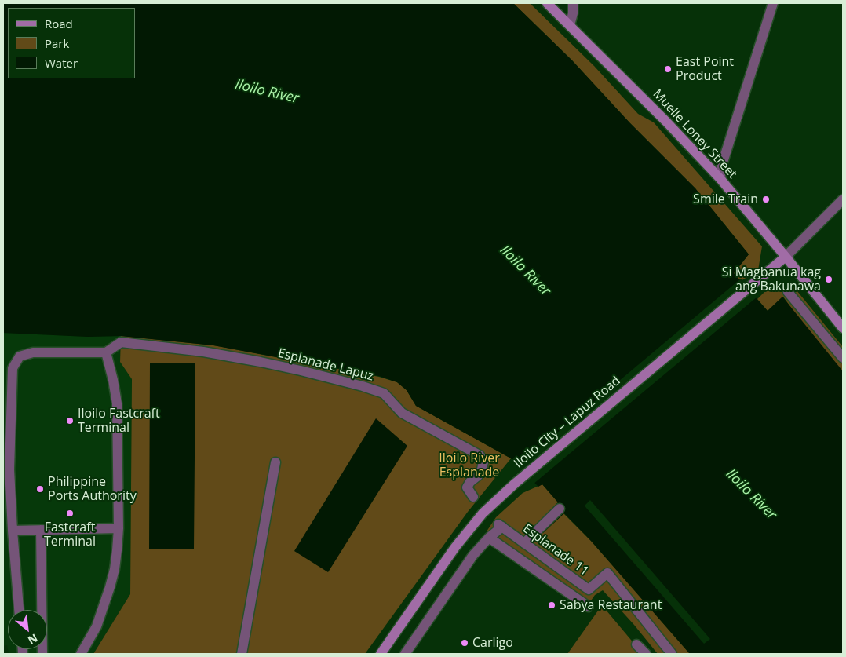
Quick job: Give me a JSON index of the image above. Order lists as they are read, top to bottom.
{
  "streets": {
    "main road": ["Muelle Loney Street", "Iloilo City – Lapuz Road"],
    "street": ["Esplanade Lapuz", "Esplanade 11"]
  },
  "crossings": [
    ["Muelle Loney Street", "Iloilo City – Lapuz Road"]
  ],
  "water": ["Iloilo River"],
  "parks": ["Iloilo River Esplanade"],
  "places": [
    "East Point Product",
    "Smile Train",
    "Si Magbanua kag ang Bakunawa",
    "Iloilo Fastcraft Terminal",
    "Philippine Ports Authority",
    "Fastcraft Terminal",
    "Sabya Restaurant",
    "Carligo"
  ],
  "legend": ["Road", "Park", "Water"],
  "north": "bottom right"
}
